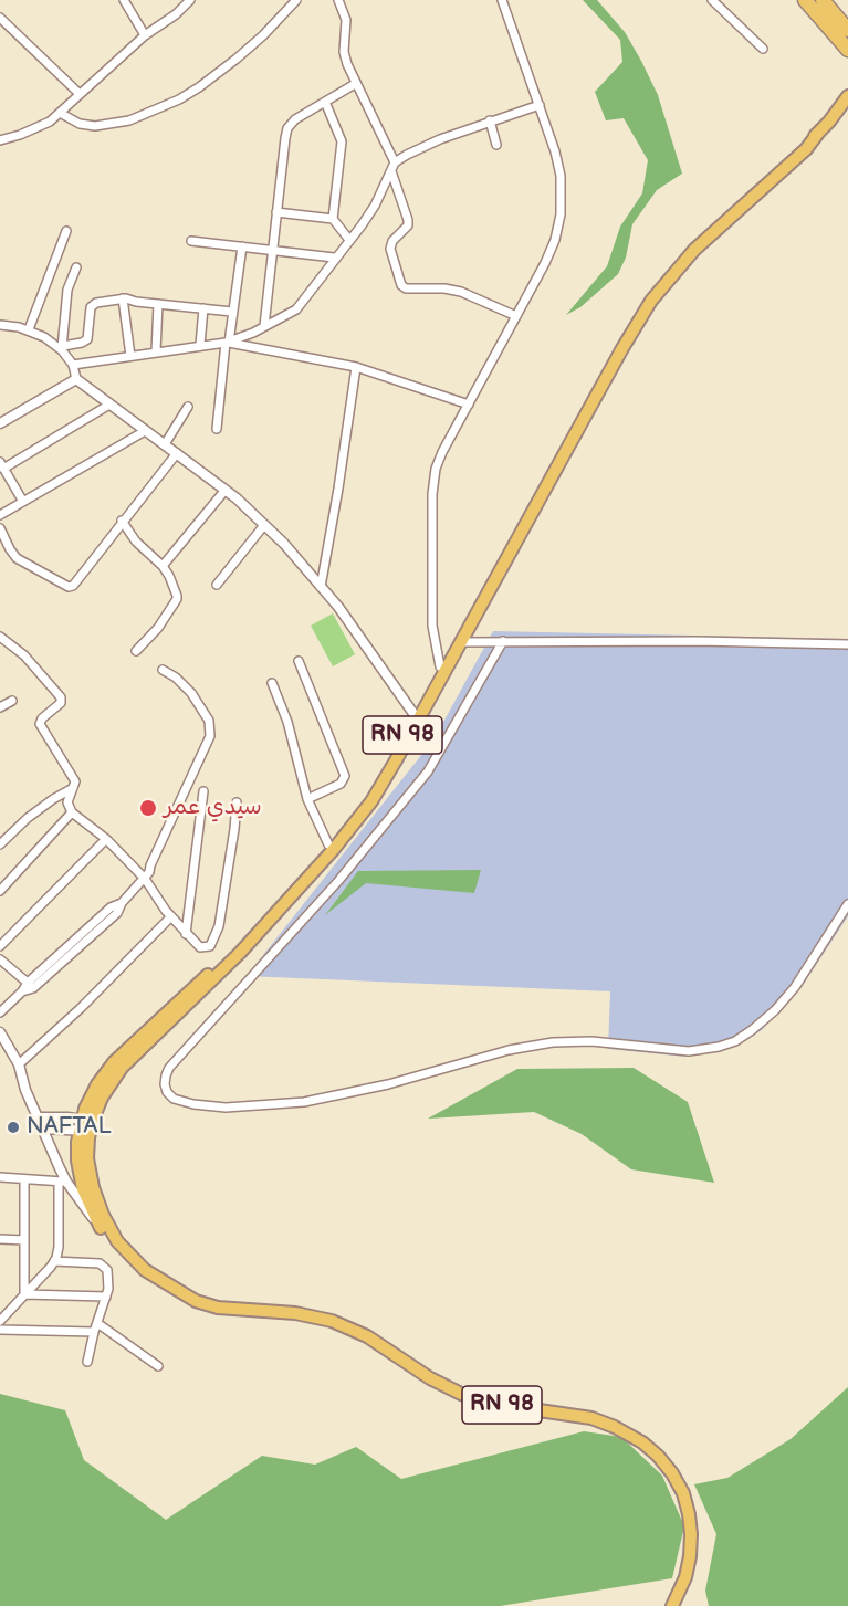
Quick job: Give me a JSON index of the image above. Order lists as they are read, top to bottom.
{
  "streets": {
    "main road": ["RN 98"]
  },
  "places": ["سيدي عمر", "NAFTAL"]
}
